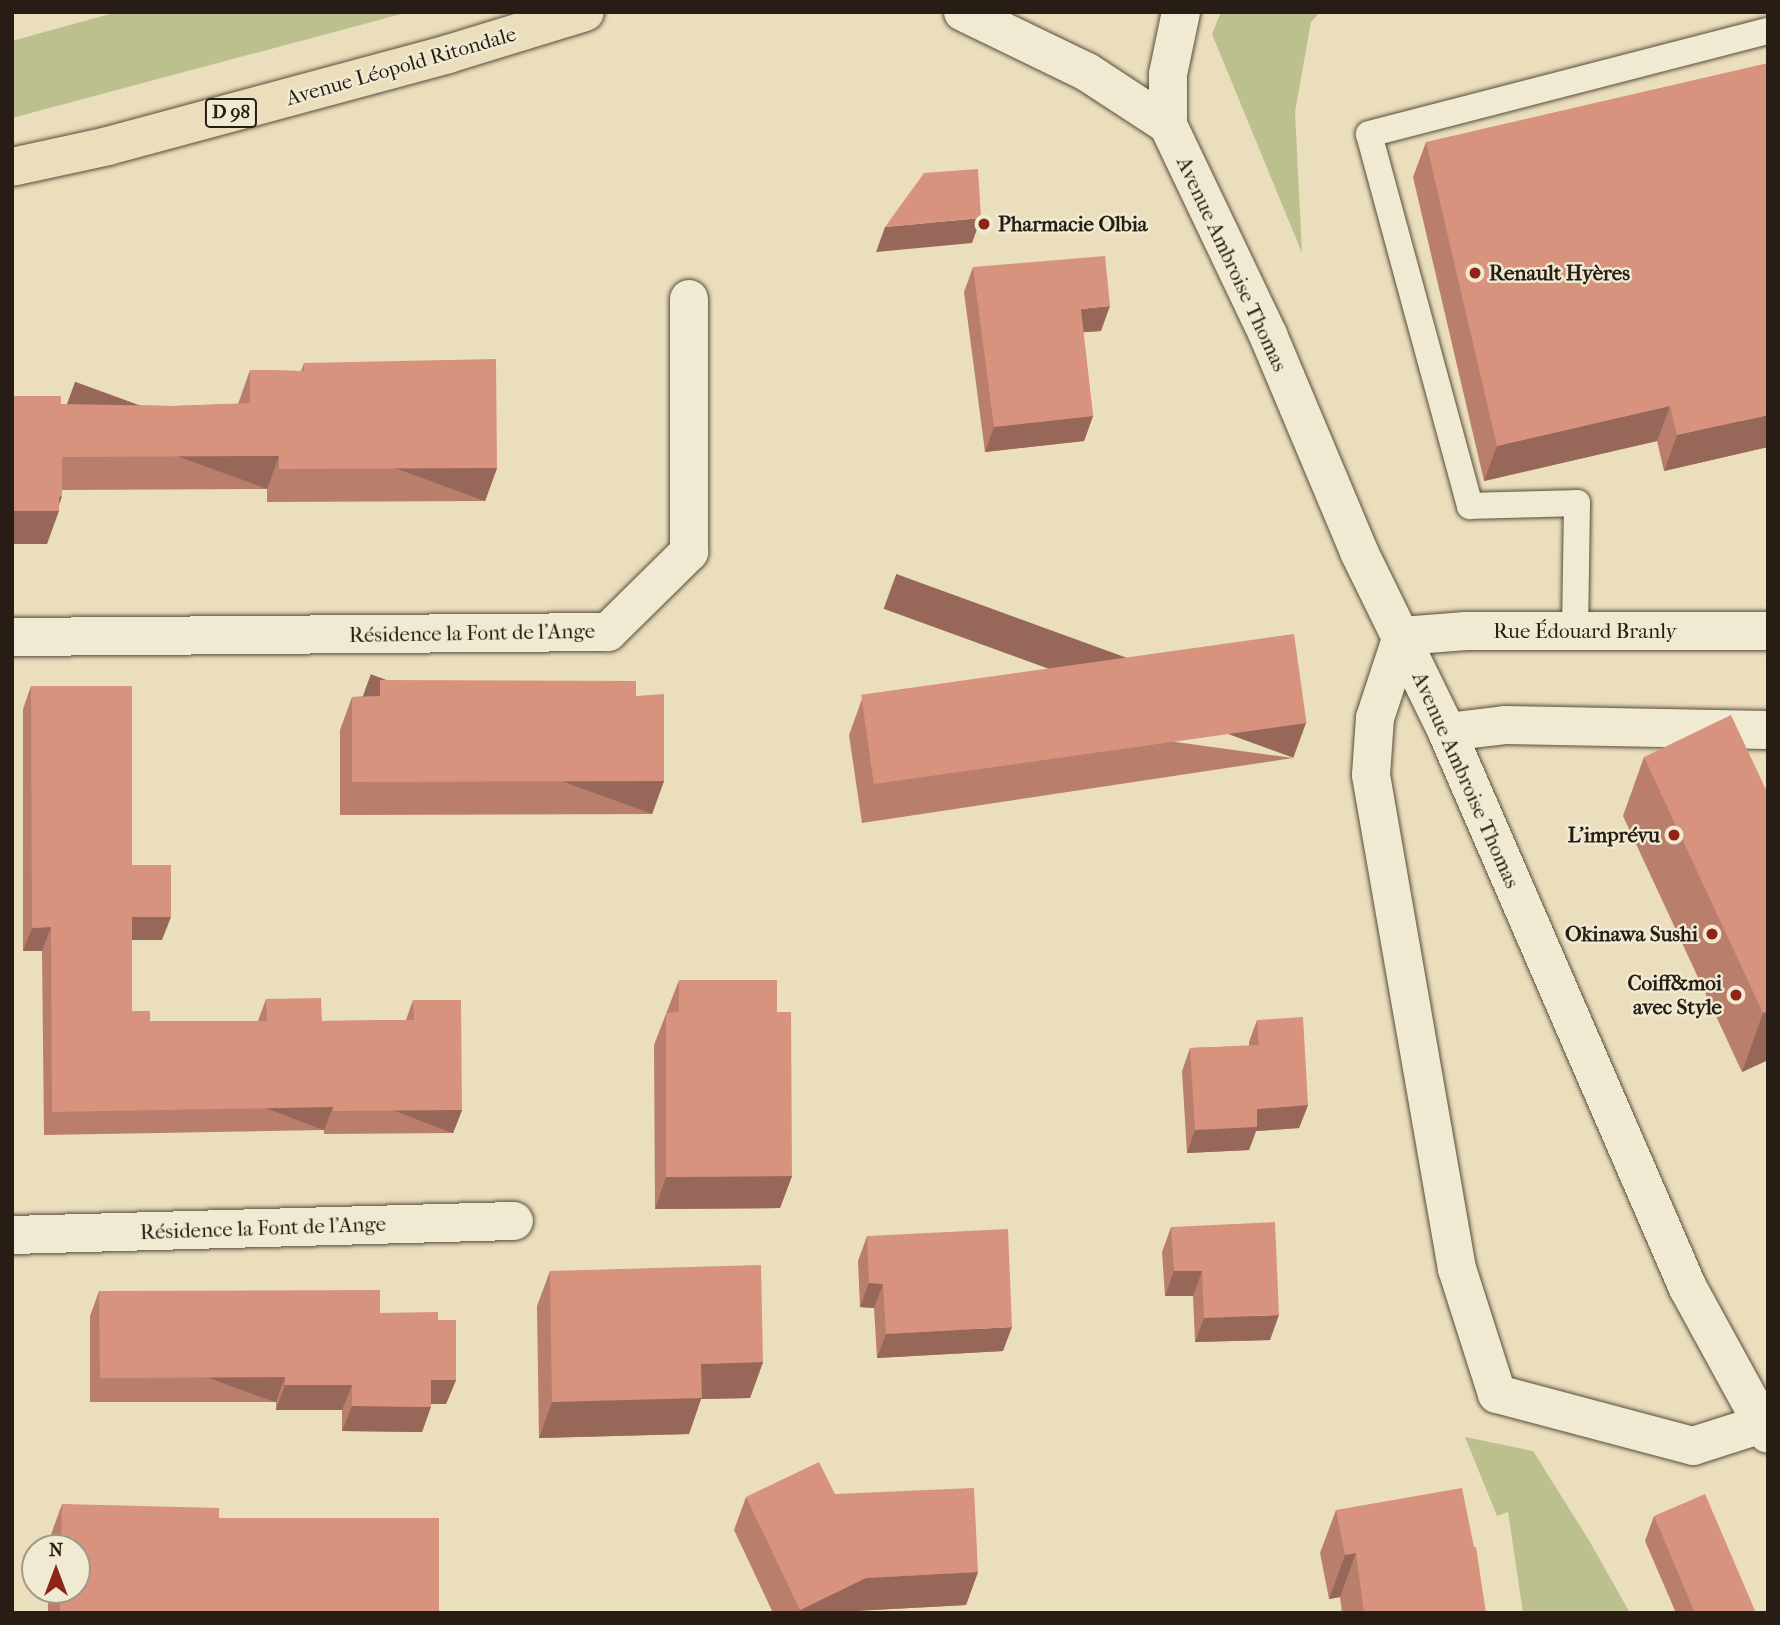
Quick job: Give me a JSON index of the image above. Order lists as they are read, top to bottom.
{
  "streets": {
    "highway": ["Avenue Léopold Ritondale", "D 98"],
    "street": ["Avenue Ambroise Thomas", "Rue Édouard Branly", "Résidence la Font de l'Ange"]
  },
  "crossings": [
    ["Avenue Ambroise Thomas", "Rue Édouard Branly"]
  ],
  "places": [
    "Pharmacie Olbia",
    "Renault Hyères",
    "L'imprévu",
    "Okinawa Sushi",
    "Coiff&moi avec Style"
  ],
  "north": "top"
}
